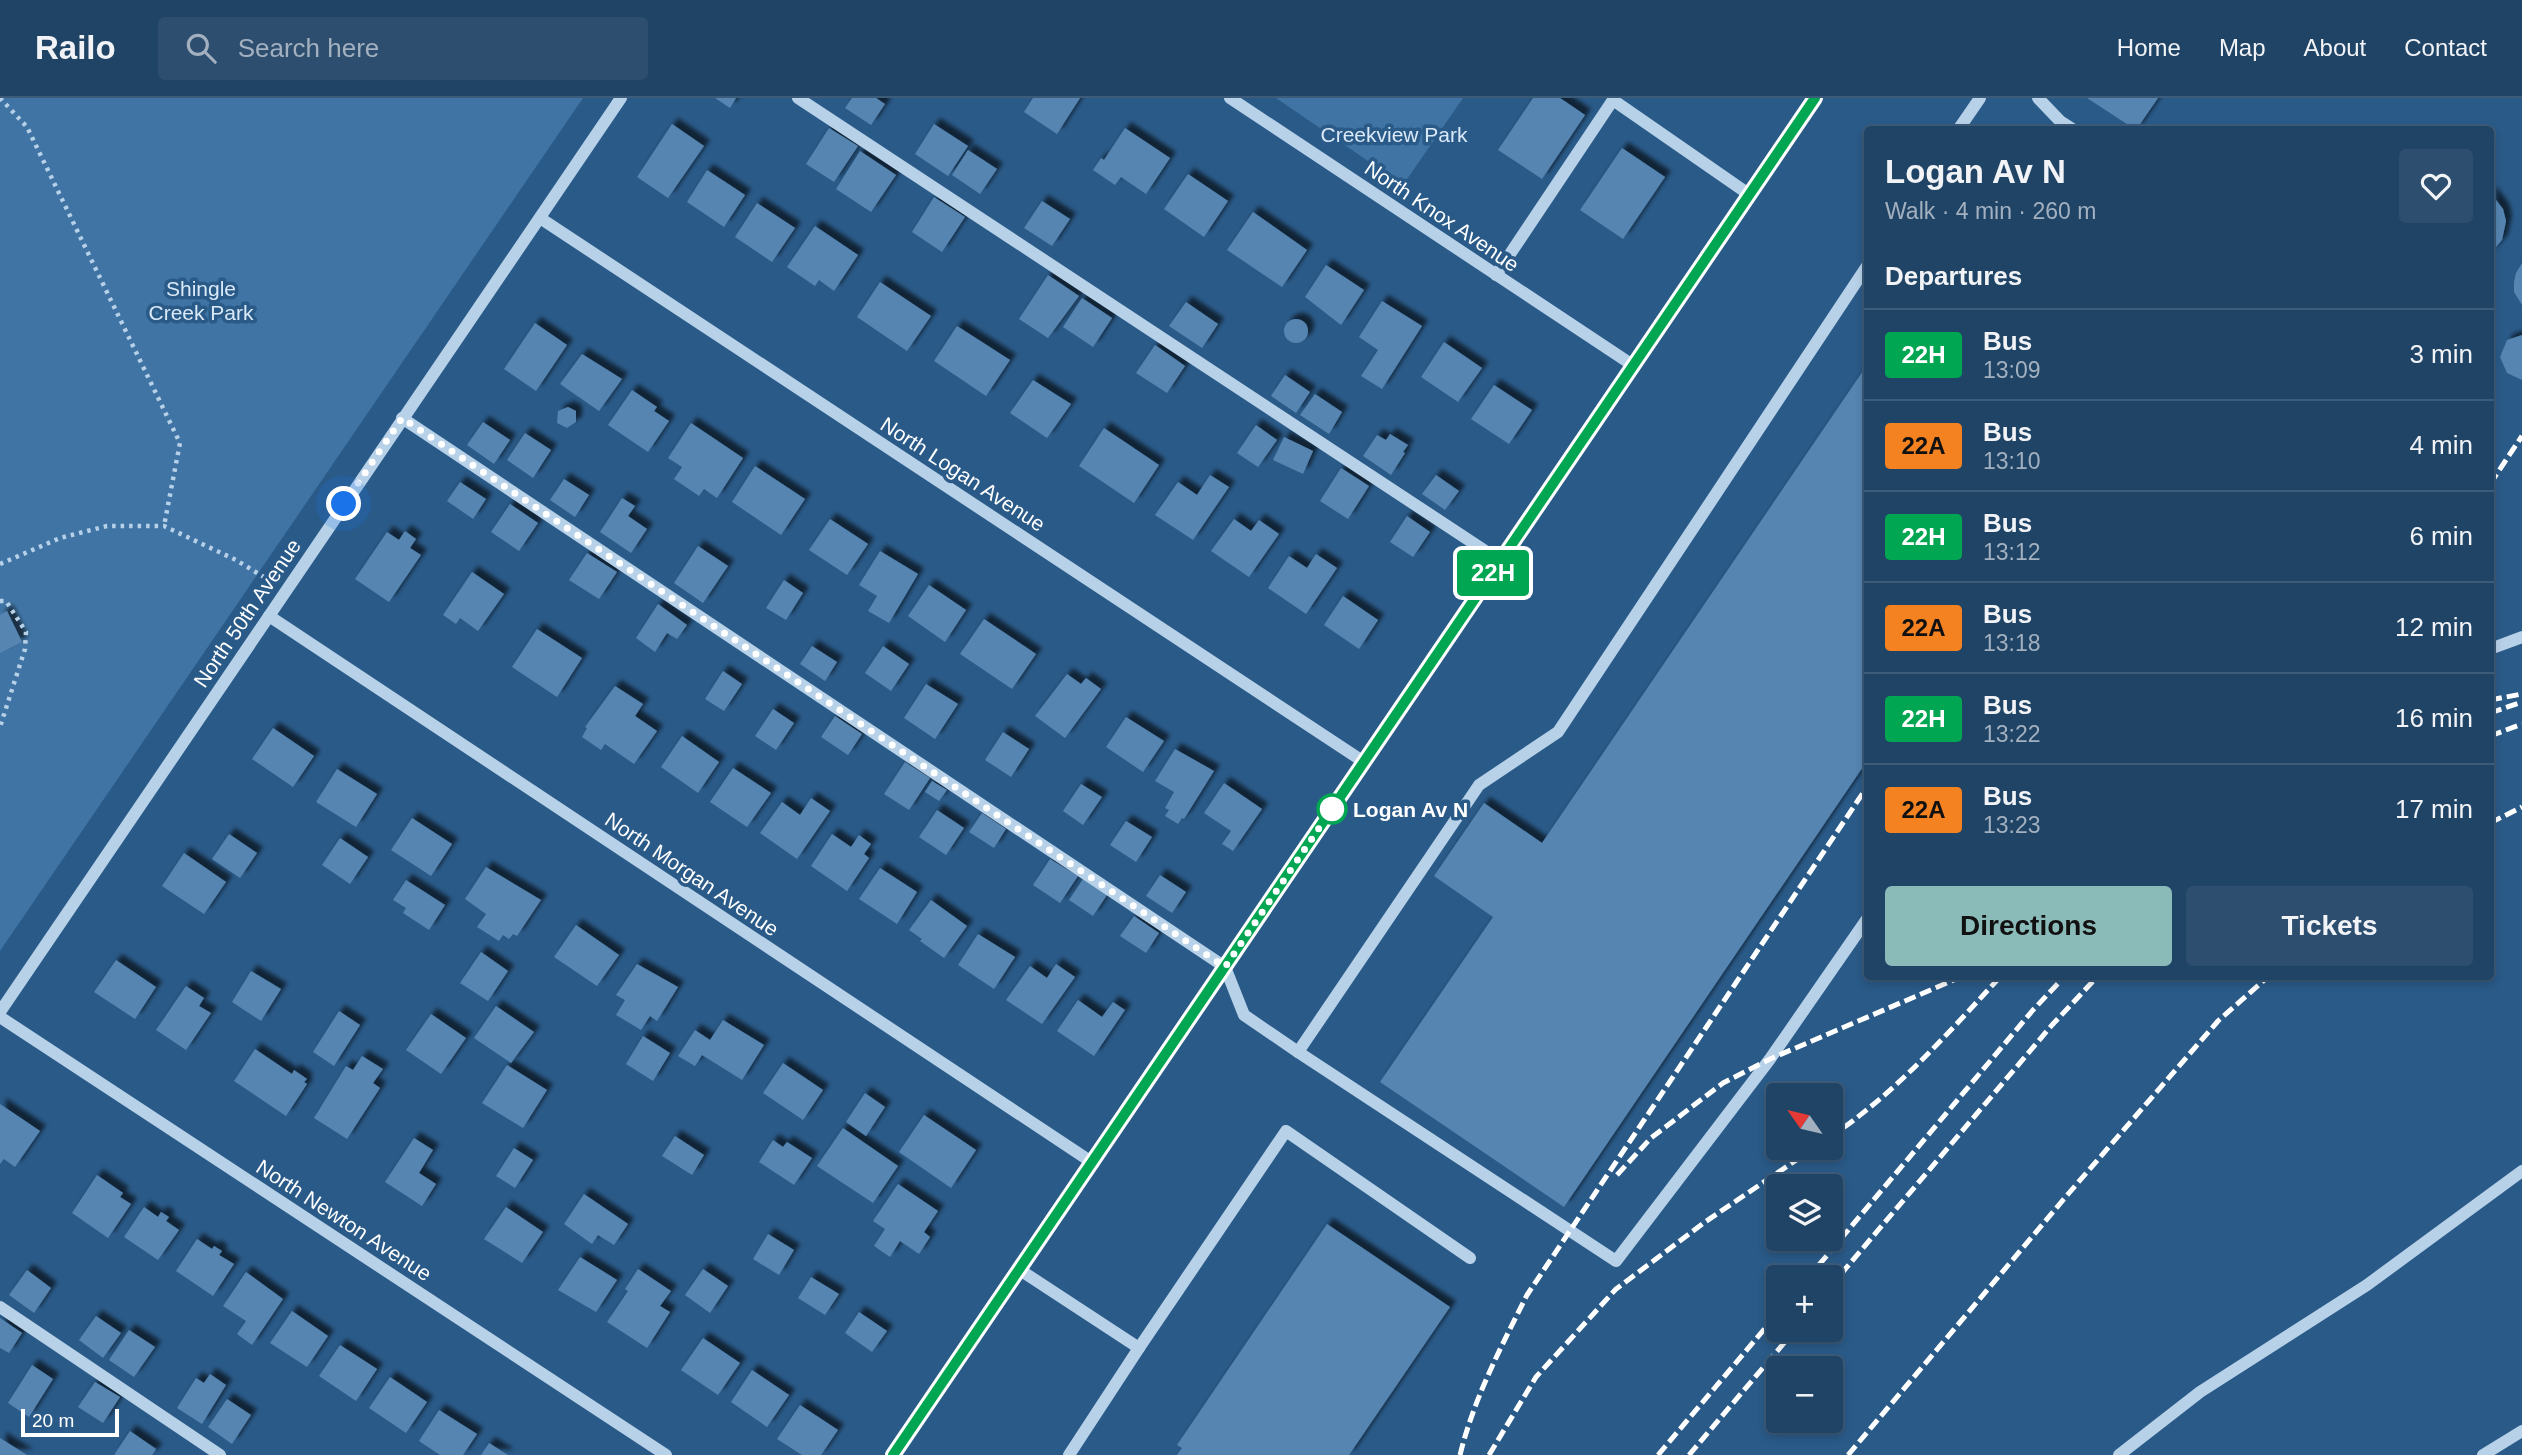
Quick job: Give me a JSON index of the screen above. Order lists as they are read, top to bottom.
{
  "streets": {
    "street": [
      "North Knox Avenue",
      "North Logan Avenue",
      "North 50th Avenue",
      "North Morgan Avenue",
      "North Newton Avenue"
    ]
  },
  "crossings": [
    ["North Logan Avenue", "North 50th Avenue"],
    ["North 50th Avenue", "North Morgan Avenue"]
  ],
  "parks": ["Creekview Park", "Shingle Creek Park"],
  "places": ["Logan Av N"],
  "lines": ["bus line 22H"],
  "scale_bar": "20 m",
  "north": "top left",
  "page": {
    "header": "Railo",
    "search": "Search here",
    "nav": [
      "Home",
      "Map",
      "About",
      "Contact"
    ],
    "on_map": "22H",
    "heading": [
      ["Logan Av N", "Walk · 4 min · 260 m"],
      "Departures"
    ],
    "list": [
      {
        "mark": "22H",
        "name": "Bus",
        "note": "13:09",
        "value": "3 min"
      },
      {
        "mark": "22A",
        "name": "Bus",
        "note": "13:10",
        "value": "4 min"
      },
      {
        "mark": "22H",
        "name": "Bus",
        "note": "13:12",
        "value": "6 min"
      },
      {
        "mark": "22A",
        "name": "Bus",
        "note": "13:18",
        "value": "12 min"
      },
      {
        "mark": "22H",
        "name": "Bus",
        "note": "13:22",
        "value": "16 min"
      },
      {
        "mark": "22A",
        "name": "Bus",
        "note": "13:23",
        "value": "17 min"
      }
    ],
    "buttons": ["Directions", "Tickets"],
    "map_buttons": ["+", "−"],
    "scale": "20 m"
  }
}
